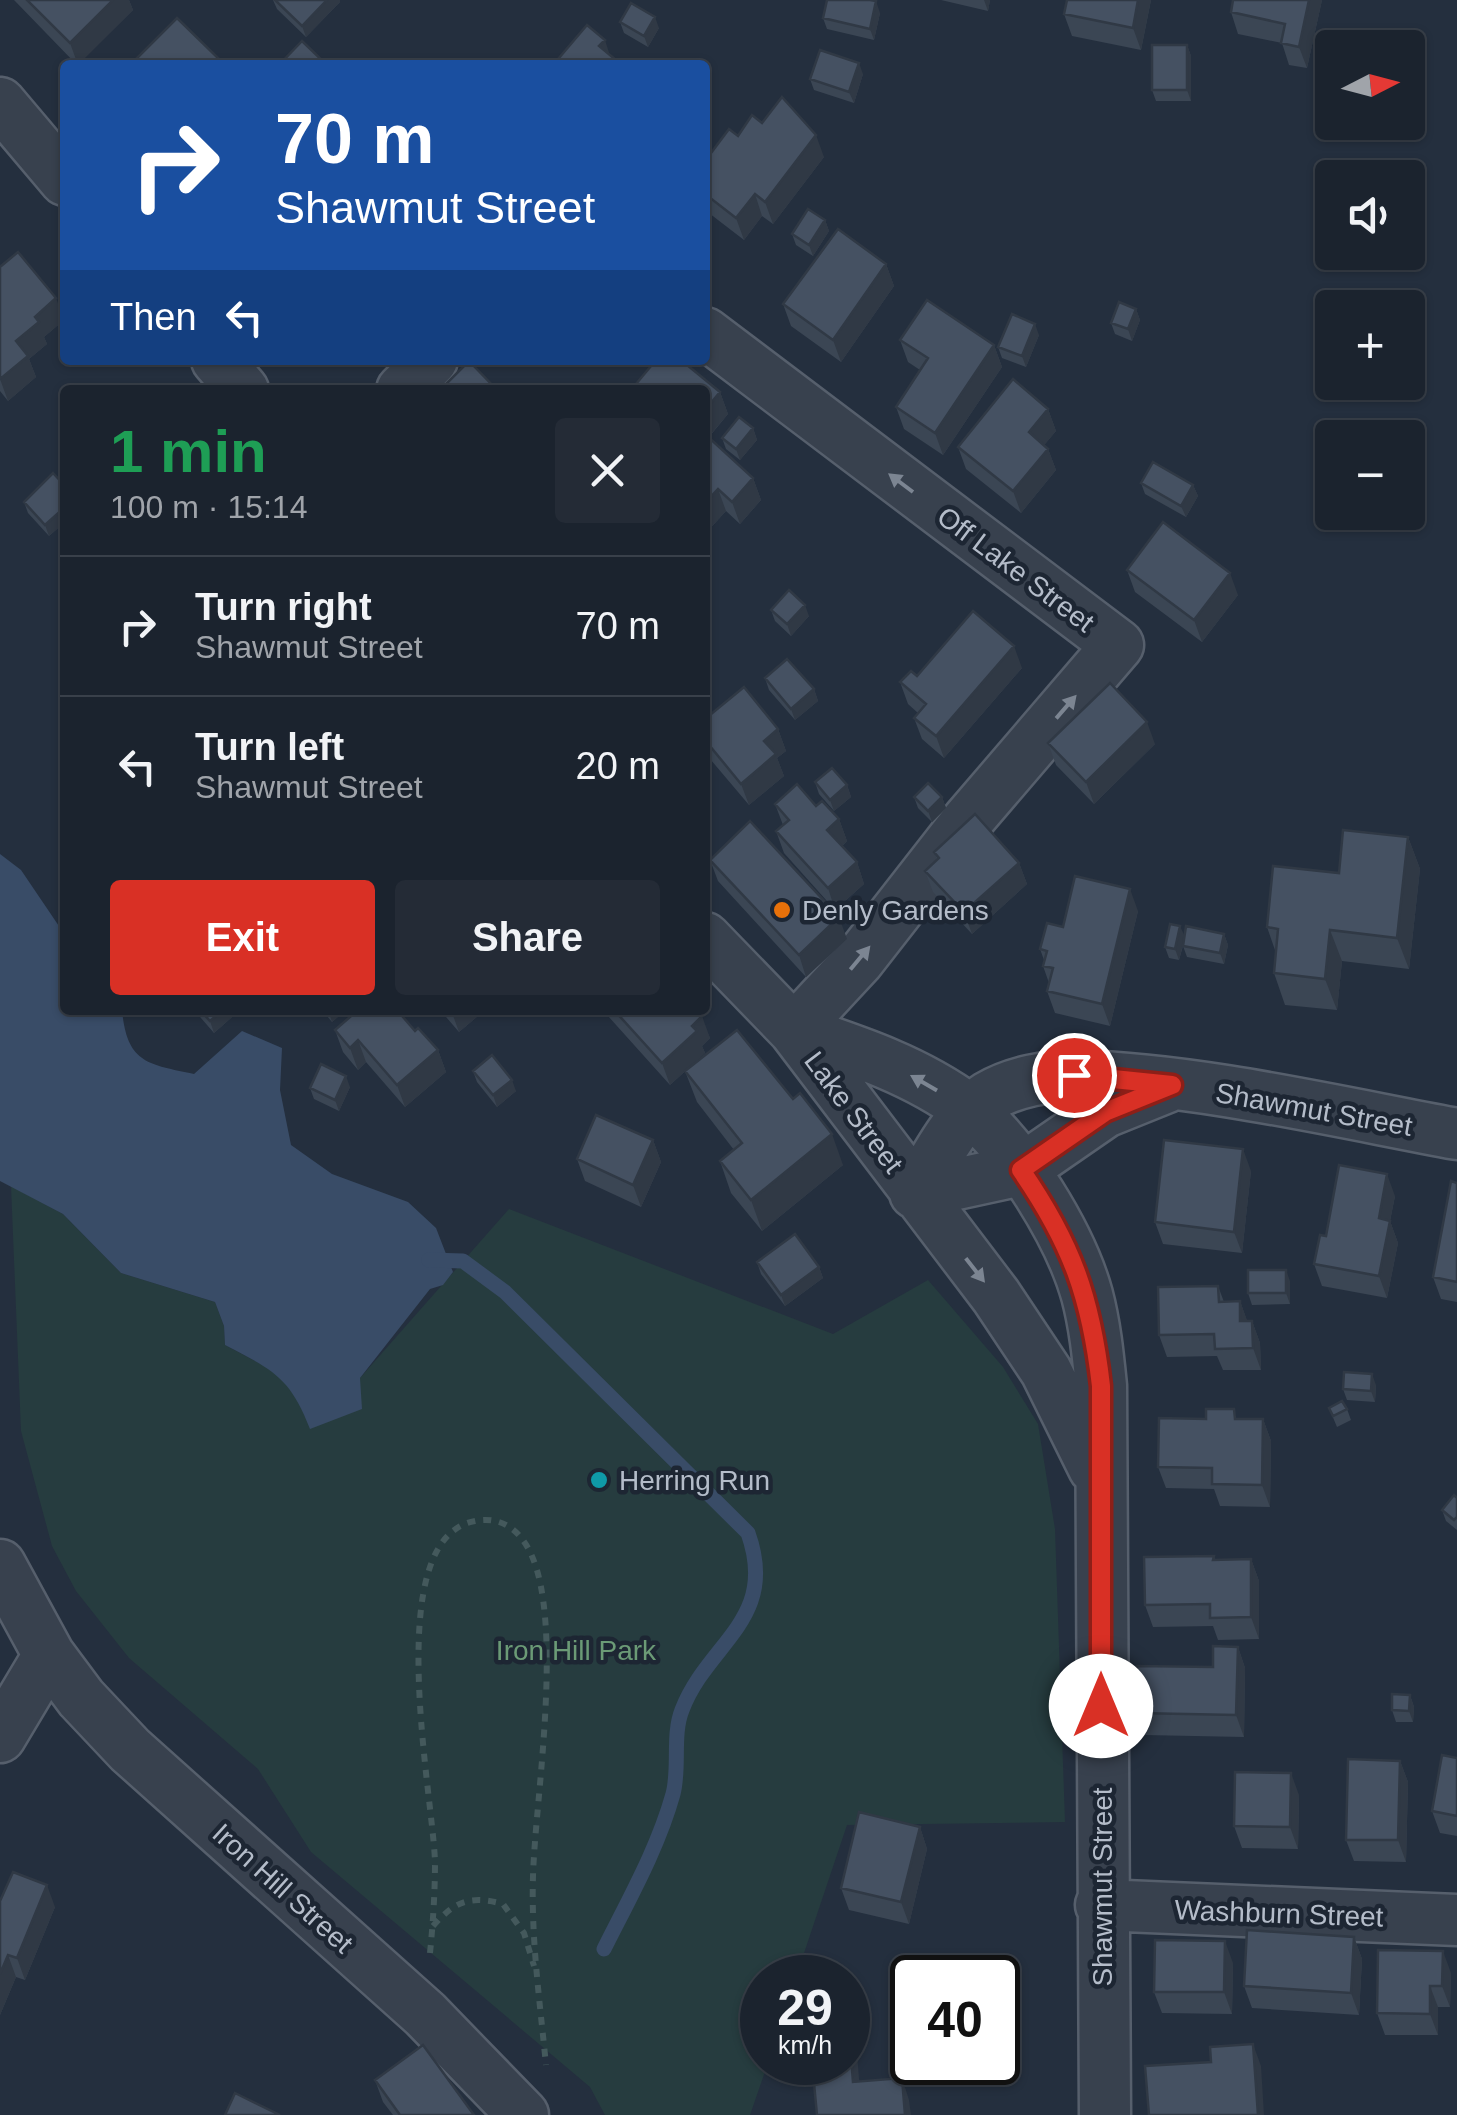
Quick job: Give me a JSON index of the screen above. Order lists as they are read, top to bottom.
{
  "streets": {
    "street": [
      "Off Lake Street",
      "Shawmut Street",
      "Lake Street",
      "Iron Hill Street",
      "Washburn Street"
    ]
  },
  "crossings": [
    ["Off Lake Street", "Lake Street"],
    ["Shawmut Street", "Lake Street"],
    ["Shawmut Street", "Washburn Street"]
  ],
  "parks": ["Iron Hill Park"],
  "places": ["Denly Gardens", "Herring Run"],
  "north": "right",
  "page": {
    "map_buttons": ["+", "−"],
    "turn": ["70 m", "Shawmut Street"],
    "then": "Then",
    "heading": ["1 min", "100 m · 15:14"],
    "list": [
      {
        "name": "Turn right",
        "note": "Shawmut Street",
        "value": "70 m"
      },
      {
        "name": "Turn left",
        "note": "Shawmut Street",
        "value": "20 m"
      }
    ],
    "buttons": ["Exit", "Share"],
    "speed": "29 km/h",
    "limit": "40"
  }
}
